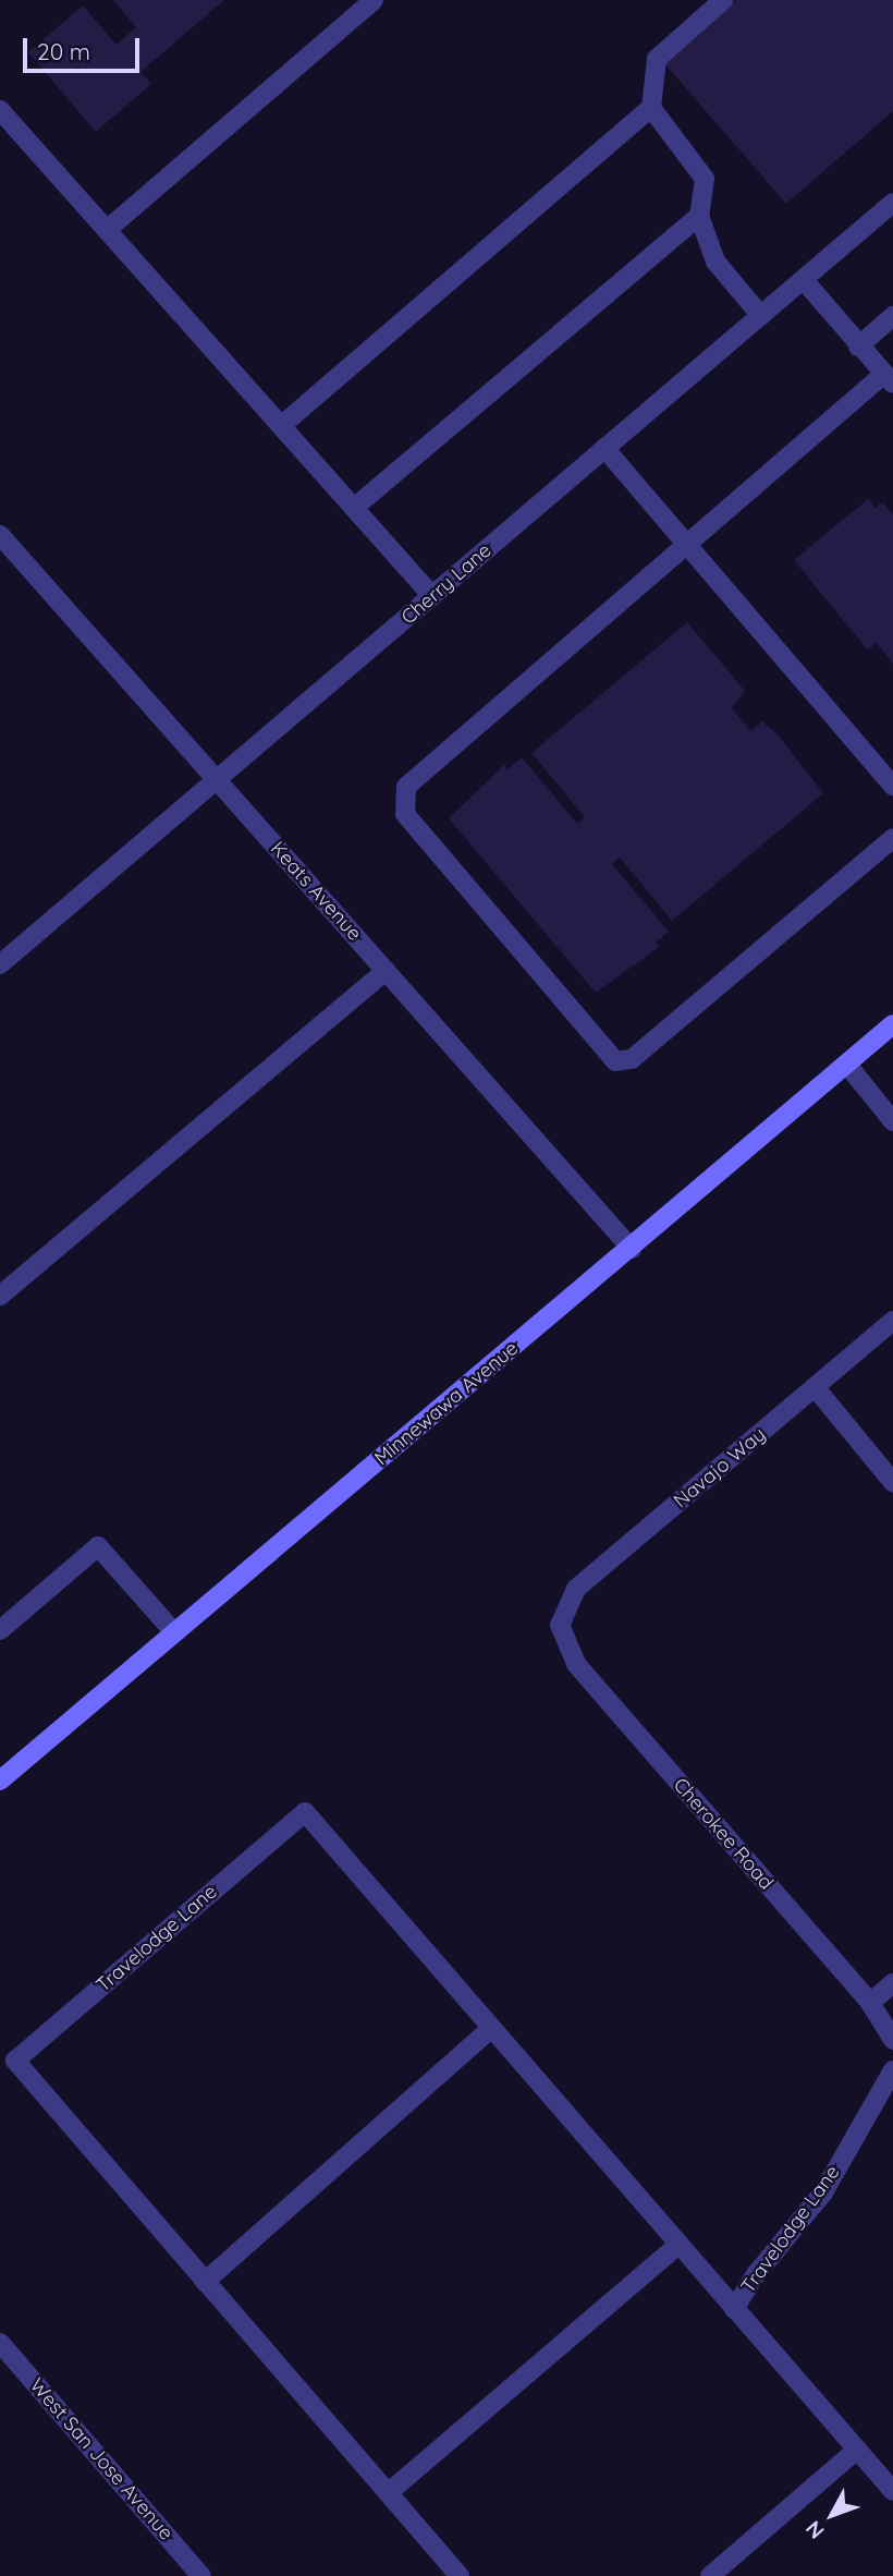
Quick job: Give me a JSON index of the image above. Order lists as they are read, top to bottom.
{
  "streets": {
    "main road": ["Minnewawa Avenue"],
    "street": [
      "Cherry Lane",
      "Keats Avenue",
      "Navajo Way",
      "Cherokee Road",
      "Travelodge Lane",
      "West San Jose Avenue"
    ]
  },
  "crossings": [
    ["Cherry Lane", "Keats Avenue"],
    ["Keats Avenue", "Minnewawa Avenue"],
    ["Navajo Way", "Cherokee Road"]
  ],
  "scale_bar": "20 m",
  "north": "bottom left"
}
